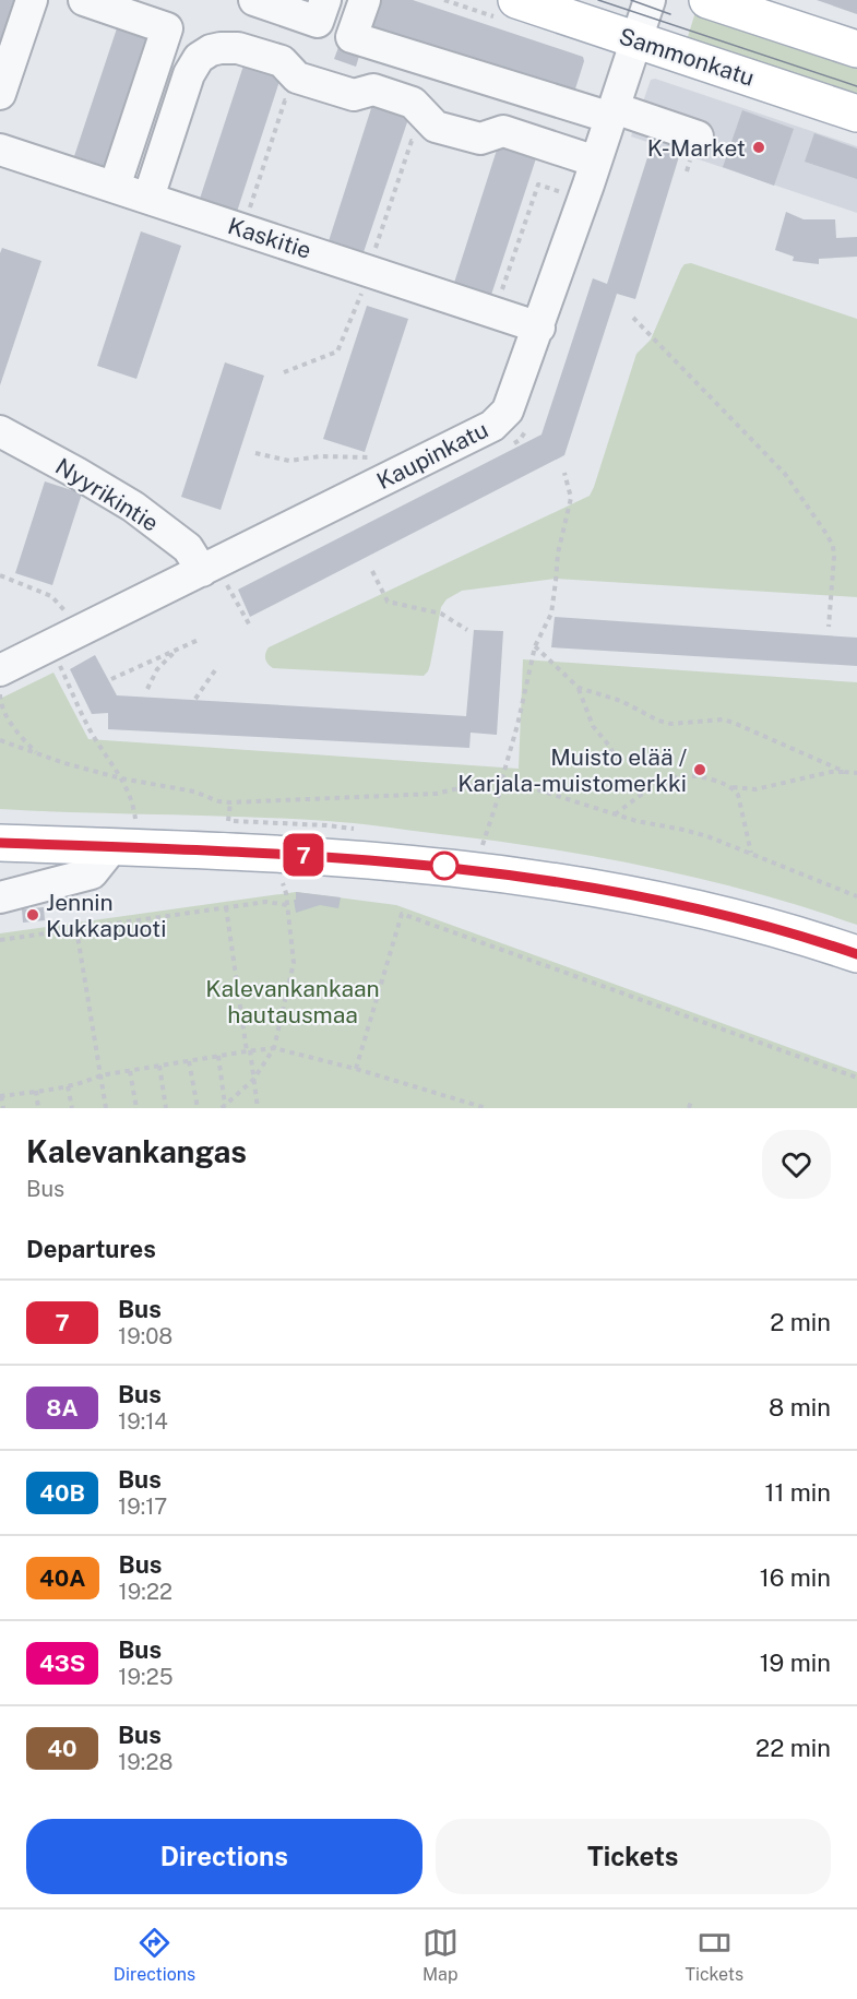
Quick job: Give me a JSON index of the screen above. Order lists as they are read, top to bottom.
{
  "streets": {
    "main road": ["Sammonkatu"],
    "street": ["Kaskitie", "Kaupinkatu", "Nyyrikintie"]
  },
  "crossings": [
    ["Sammonkatu", "Kaupinkatu"],
    ["Kaskitie", "Kaupinkatu"],
    ["Kaupinkatu", "Nyyrikintie"]
  ],
  "parks": ["Kalevankankaan hautausmaa"],
  "places": ["K-Market", "Muisto elää / Karjala-muistomerkki", "Jennin Kukkapuoti"],
  "lines": ["bus line 7"],
  "page": {
    "on_map": "7",
    "heading": [
      ["Kalevankangas", "Bus"],
      "Departures"
    ],
    "list": [
      {
        "mark": "7",
        "name": "Bus",
        "note": "19:08",
        "value": "2 min"
      },
      {
        "mark": "8A",
        "name": "Bus",
        "note": "19:14",
        "value": "8 min"
      },
      {
        "mark": "40B",
        "name": "Bus",
        "note": "19:17",
        "value": "11 min"
      },
      {
        "mark": "40A",
        "name": "Bus",
        "note": "19:22",
        "value": "16 min"
      },
      {
        "mark": "43S",
        "name": "Bus",
        "note": "19:25",
        "value": "19 min"
      },
      {
        "mark": "40",
        "name": "Bus",
        "note": "19:28",
        "value": "22 min"
      }
    ],
    "buttons": ["Directions", "Tickets"],
    "tabs": ["Directions", "Map", "Tickets"]
  }
}
